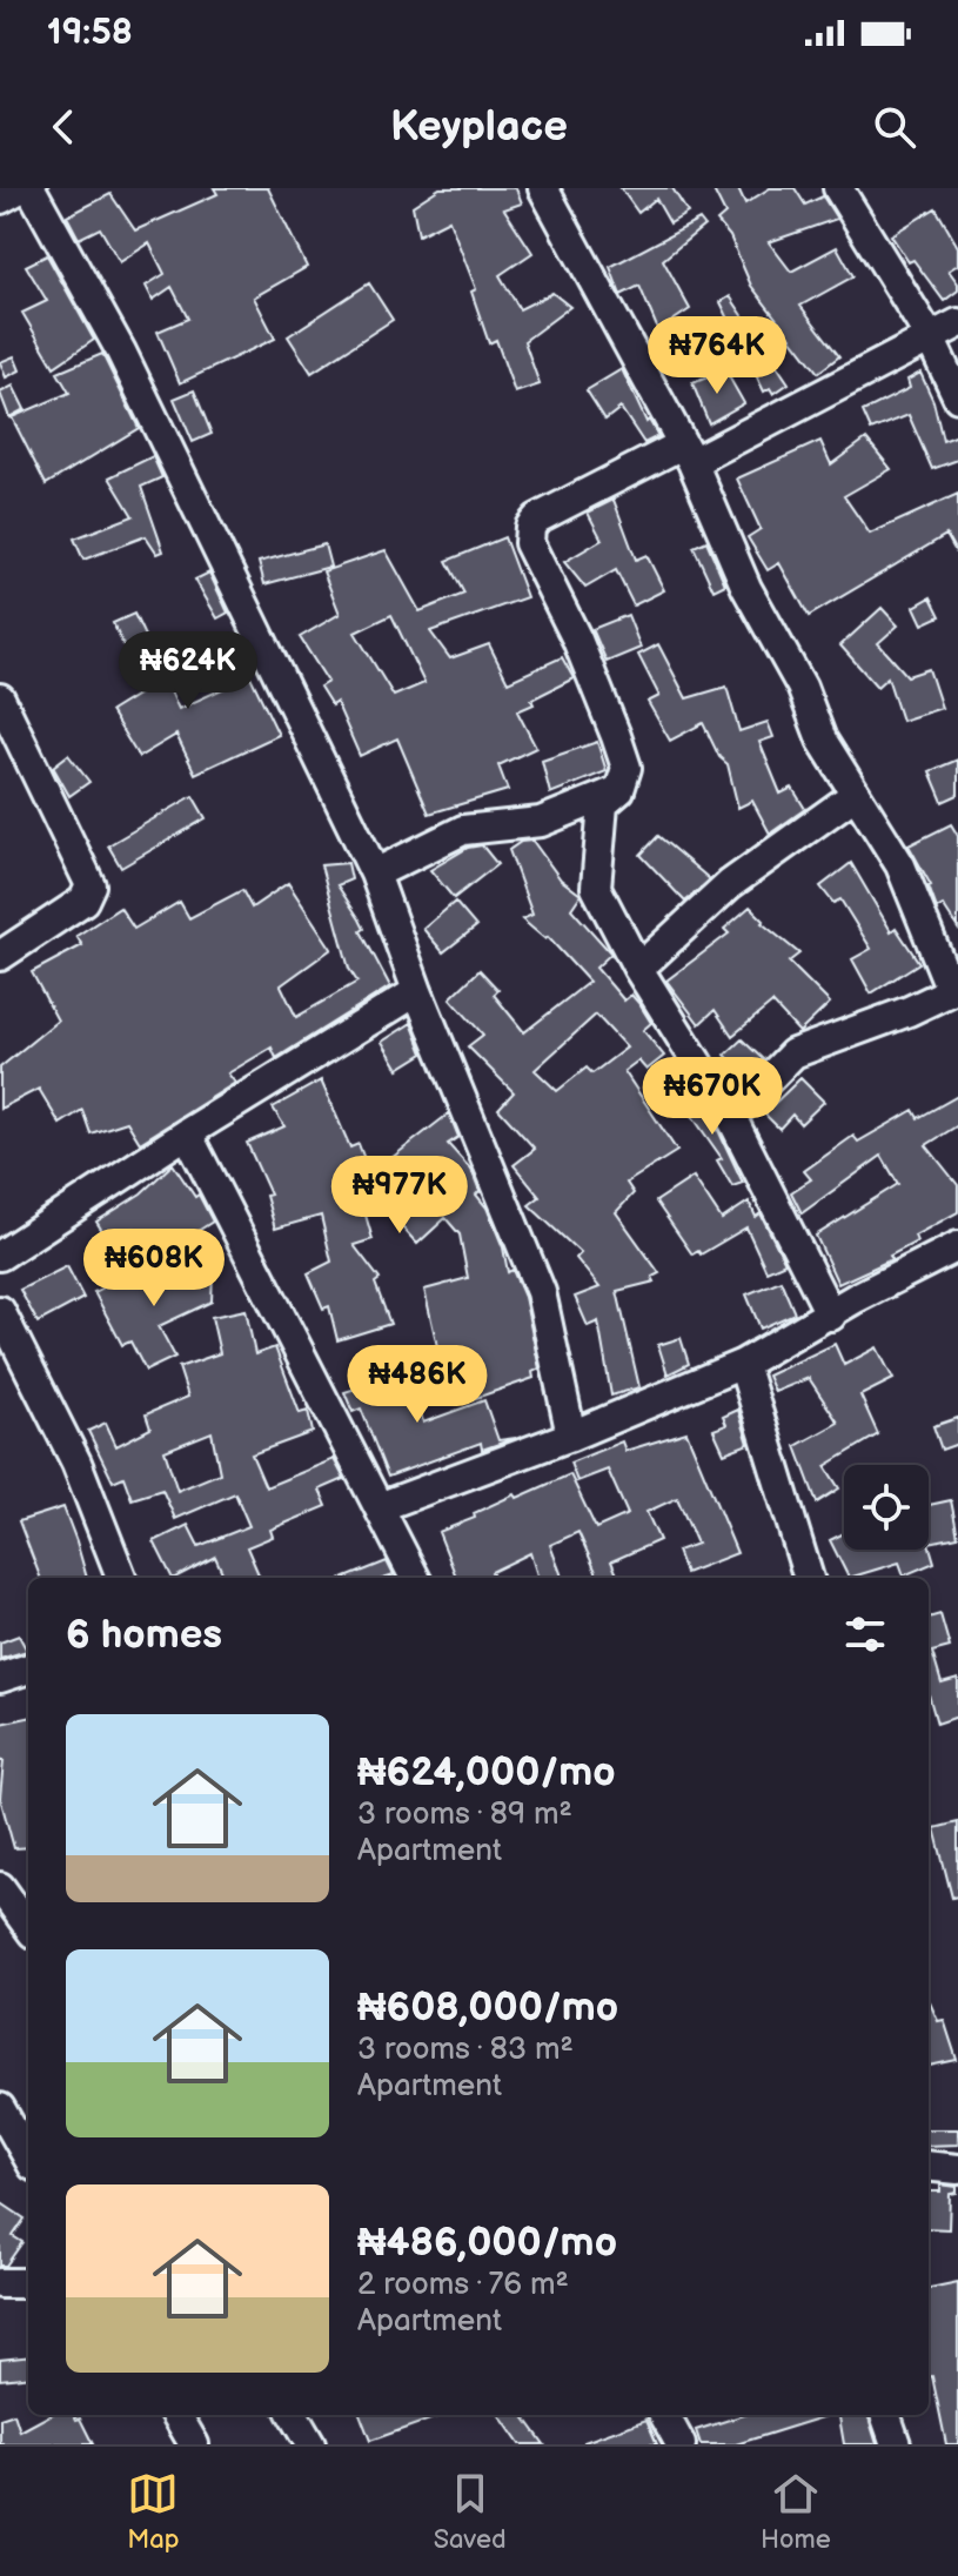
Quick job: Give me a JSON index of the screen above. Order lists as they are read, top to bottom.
{
  "page": {
    "status": "19:58",
    "header": "Keyplace",
    "price": [
      "₦764K",
      "₦624K",
      "₦670K",
      "₦977K",
      "₦608K",
      "₦486K"
    ],
    "heading": "6 homes",
    "list": [
      {
        "name": "₦624,000/mo",
        "note": "3 rooms · 89 m² · Apartment"
      },
      {
        "name": "₦608,000/mo",
        "note": "3 rooms · 83 m² · Apartment"
      },
      {
        "name": "₦486,000/mo",
        "note": "2 rooms · 76 m² · Apartment"
      }
    ],
    "tabs": ["Map", "Saved", "Home"]
  }
}
